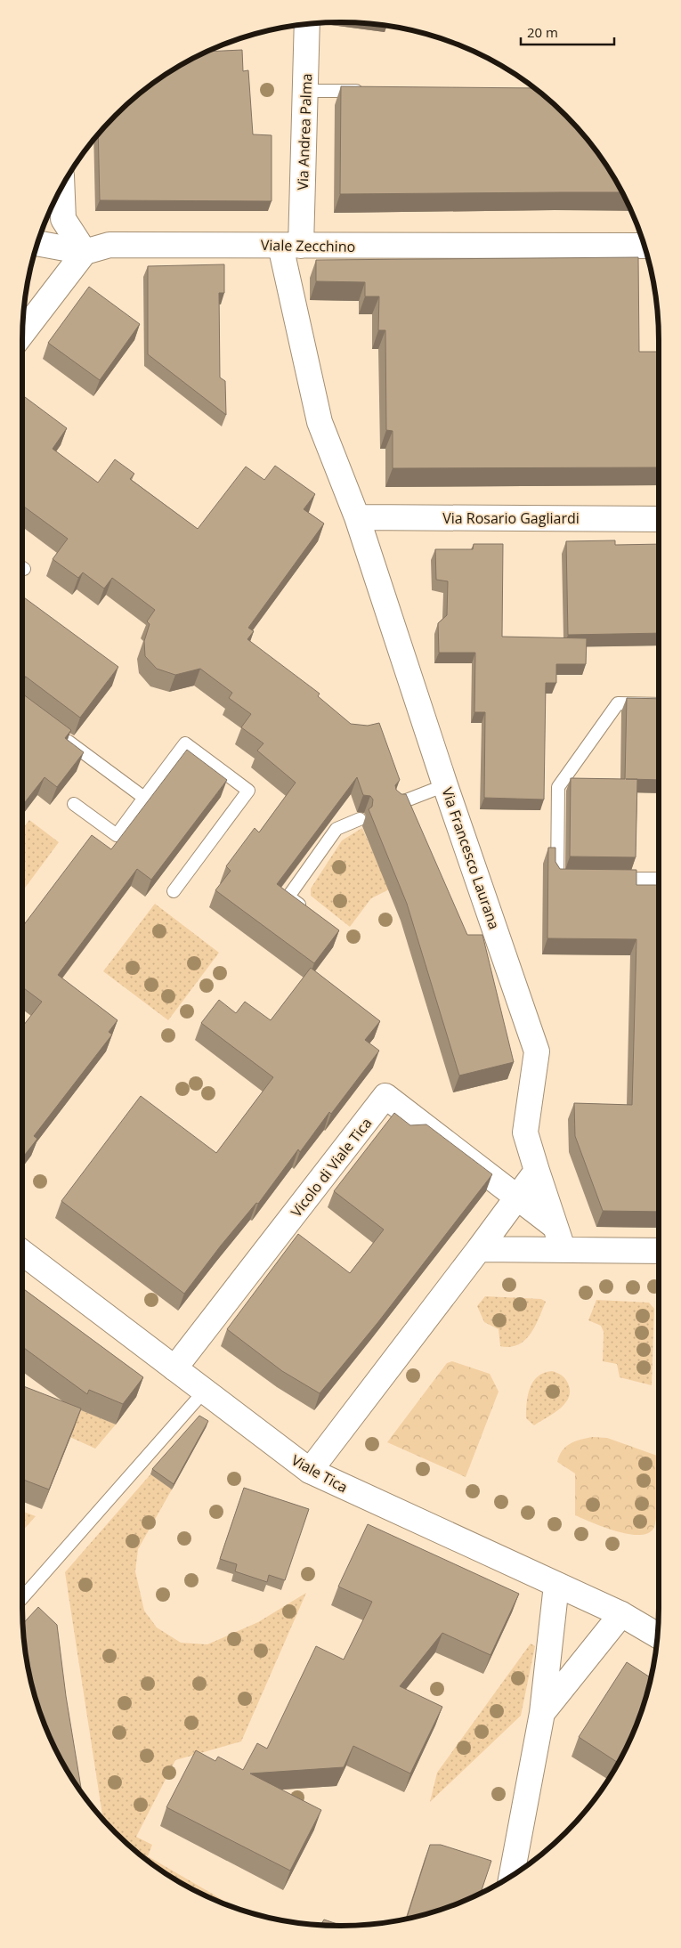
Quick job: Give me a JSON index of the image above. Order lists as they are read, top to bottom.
{
  "streets": {
    "street": [
      "Via Andrea Palma",
      "Viale Zecchino",
      "Via Rosario Gagliardi",
      "Via Francesco Laurana",
      "Vicolo di Viale Tica",
      "Viale Tica"
    ]
  },
  "crossings": [
    ["Via Andrea Palma", "Viale Zecchino"],
    ["Via Andrea Palma", "Via Rosario Gagliardi"],
    ["Via Andrea Palma", "Via Francesco Laurana"],
    ["Via Rosario Gagliardi", "Via Francesco Laurana"],
    ["Vicolo di Viale Tica", "Viale Tica"]
  ],
  "scale_bar": "20 m"
}
